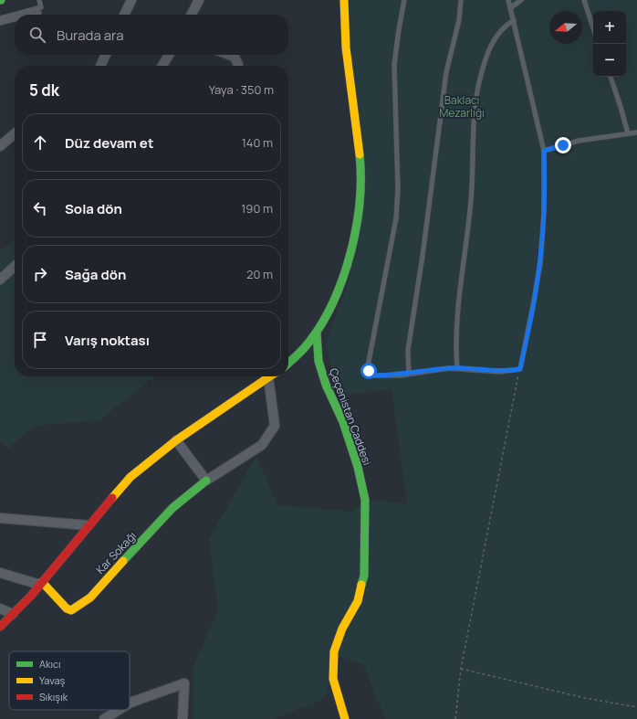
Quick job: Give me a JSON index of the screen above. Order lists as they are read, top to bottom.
{
  "streets": {
    "street": ["Çeçenistan Caddesi", "Kar Sokağı"]
  },
  "parks": ["Baklacı Mezarlığı"],
  "legend": ["Akıcı", "Yavaş", "Sıkışık"],
  "north": "left",
  "page": {
    "map_buttons": ["+", "−"],
    "search": "Burada ara",
    "heading": ["5 dk", "Yaya · 350 m"],
    "list": [
      ["Düz devam et", "140 m"],
      ["Sola dön", "190 m"],
      ["Sağa dön", "20 m"],
      "Varış noktası"
    ]
  }
}
